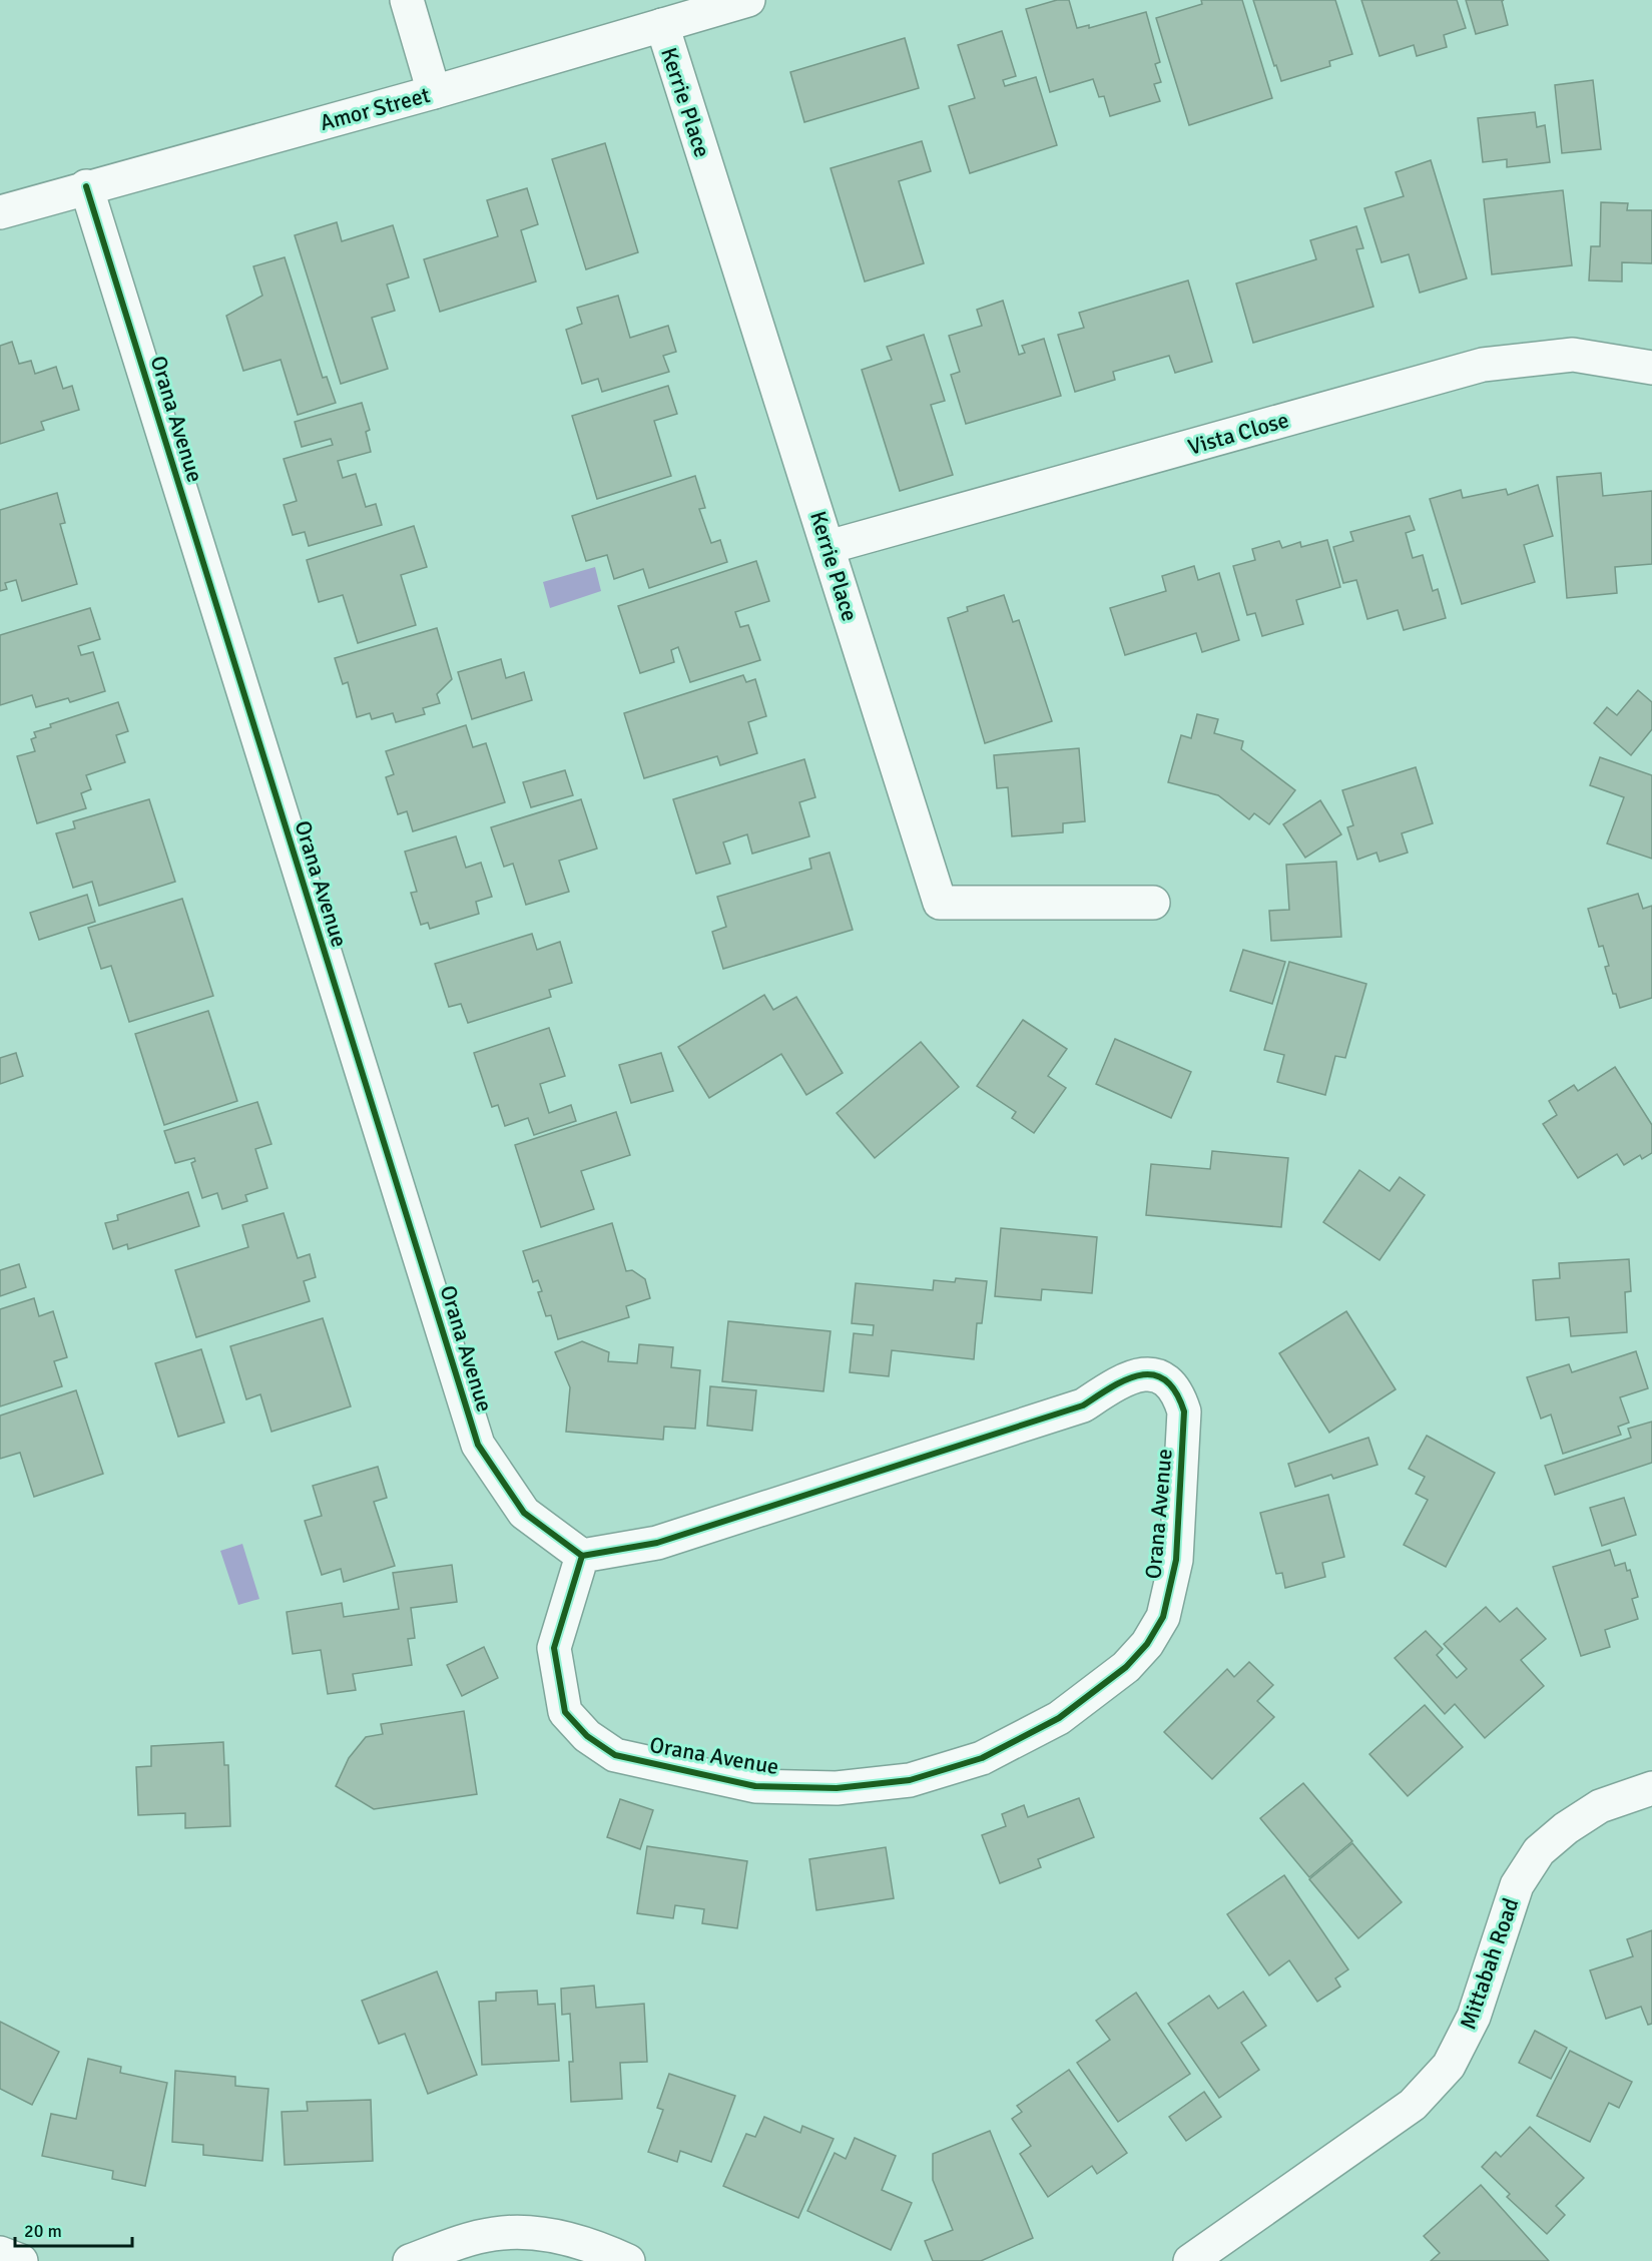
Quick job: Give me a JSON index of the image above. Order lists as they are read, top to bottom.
{
  "streets": {
    "street": [
      "Kerrie Place",
      "Amor Street",
      "Orana Avenue",
      "Vista Close",
      "Mittabah Road"
    ]
  },
  "crossings": [
    ["Kerrie Place", "Amor Street"],
    ["Kerrie Place", "Vista Close"],
    ["Amor Street", "Orana Avenue"]
  ],
  "scale_bar": "20 m"
}
